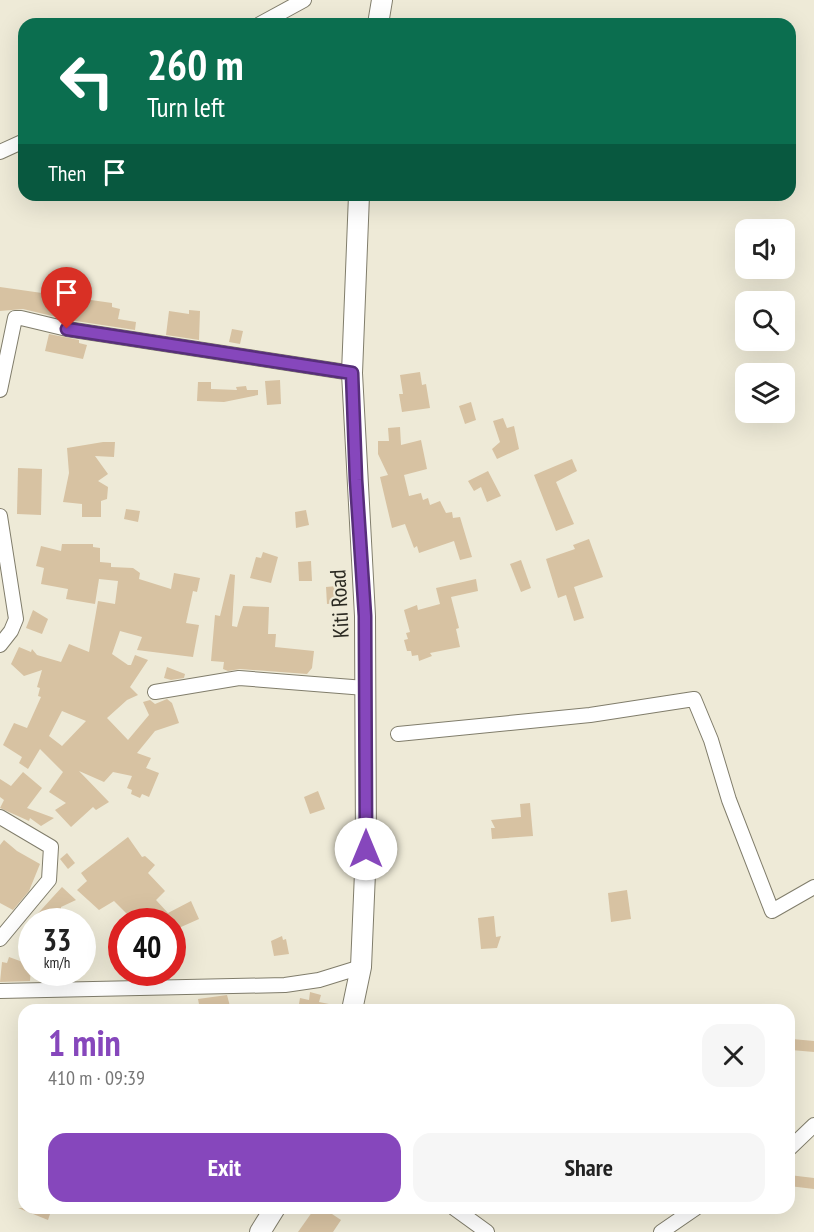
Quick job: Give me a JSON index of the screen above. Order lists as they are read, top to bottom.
{
  "streets": {
    "street": ["Kiti Road"]
  },
  "page": {
    "turn": ["260 m", "Turn left"],
    "then": "Then",
    "speed": "33 km/h",
    "limit": "40",
    "heading": ["1 min", "410 m · 09:39"],
    "buttons": ["Exit", "Share"]
  }
}
